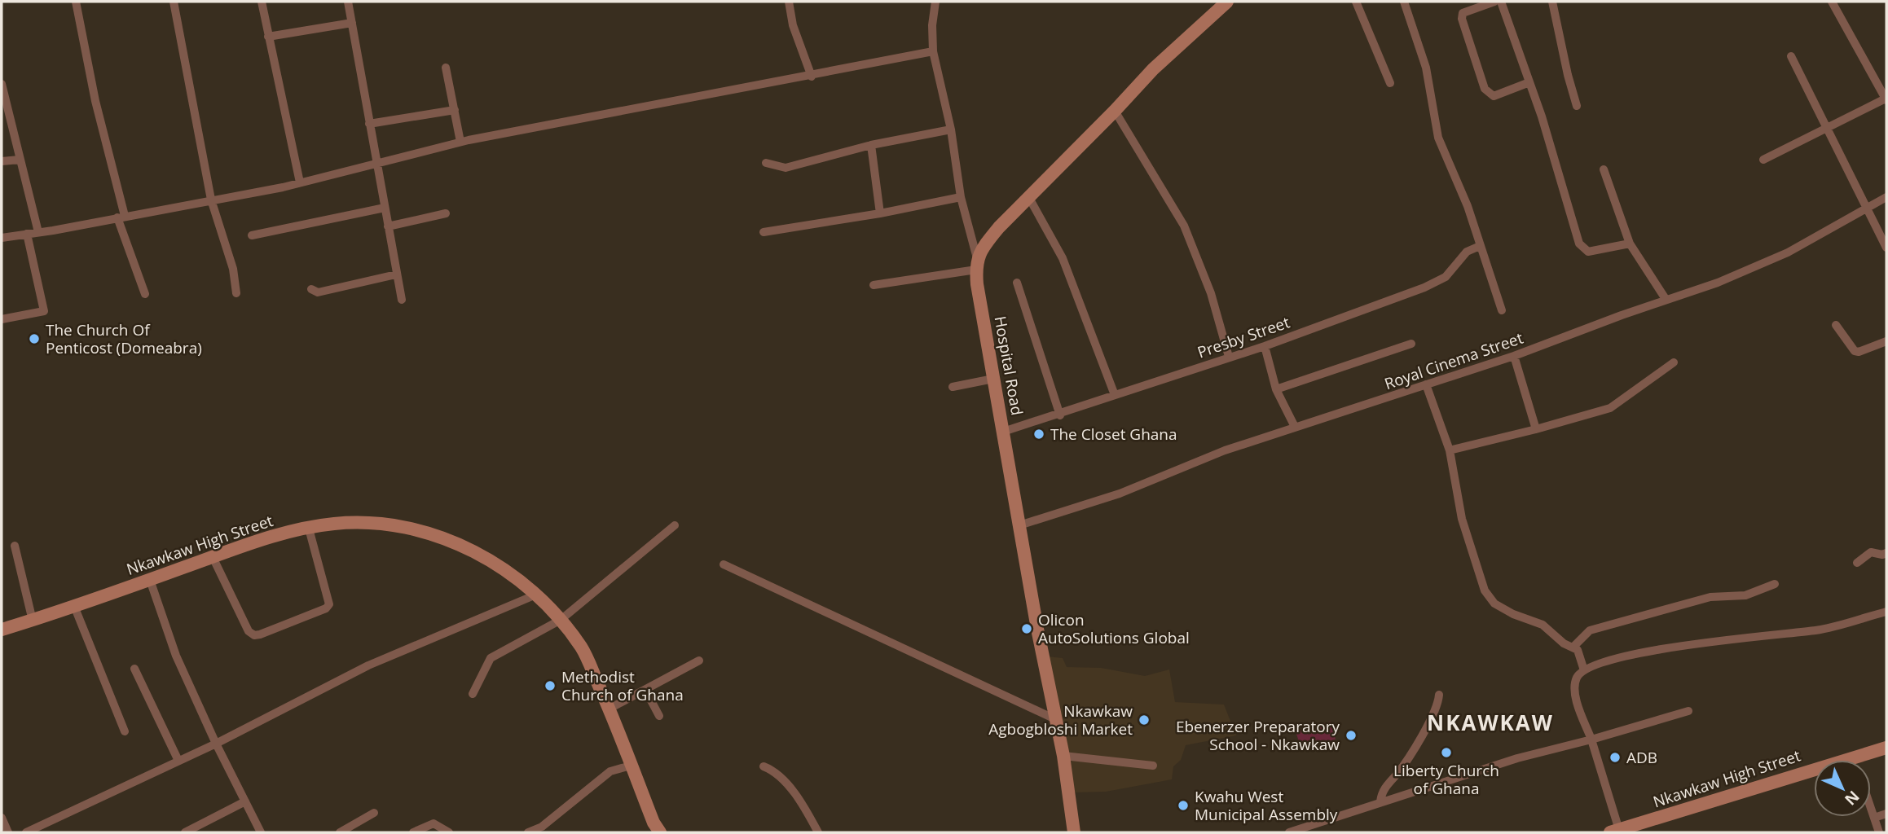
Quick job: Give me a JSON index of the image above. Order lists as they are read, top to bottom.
{
  "streets": {
    "main road": ["Hospital Road", "Nkawkaw High Street"],
    "street": ["Presby Street", "Royal Cinema Street"]
  },
  "crossings": [
    ["Presby Street", "Hospital Road"],
    ["Royal Cinema Street", "Hospital Road"]
  ],
  "districts": ["NKAWKAW"],
  "places": [
    "The Church Of Penticost (Domeabra)",
    "The Closet Ghana",
    "Olicon AutoSolutions Global",
    "Methodist Church of Ghana",
    "Nkawkaw Agbogbloshi Market",
    "Ebenerzer Preparatory School - Nkawkaw",
    "Liberty Church of Ghana",
    "ADB",
    "Kwahu West Municipal Assembly"
  ],
  "north": "bottom right"
}
